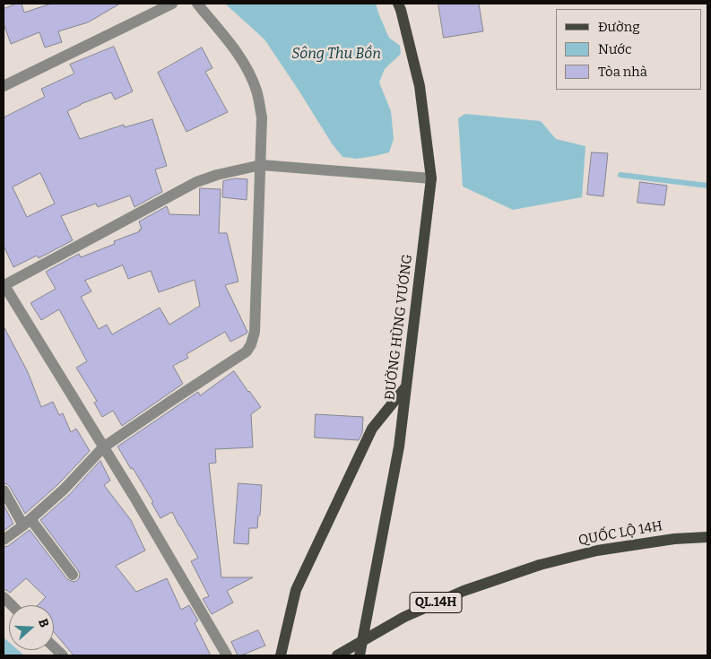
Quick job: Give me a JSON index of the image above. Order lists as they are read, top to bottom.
{
  "streets": {
    "main road": ["ĐƯỜNG HÙNG VƯƠNG", "QUỐC LỘ 14H", "QL.14H"]
  },
  "water": ["Sông Thu Bồn"],
  "legend": ["Đường", "Nước", "Tòa nhà"],
  "north": "right"
}
